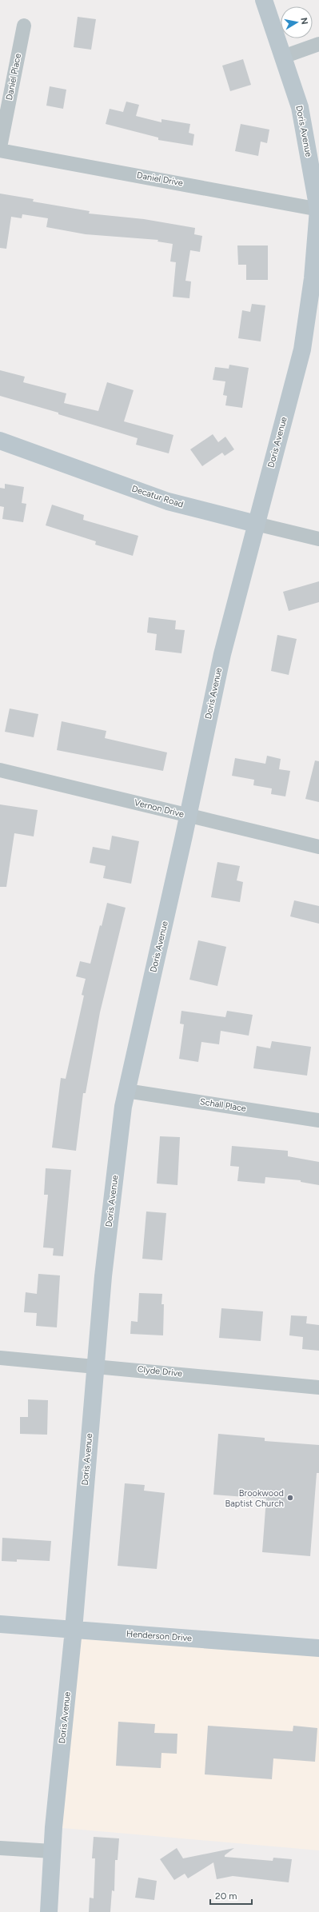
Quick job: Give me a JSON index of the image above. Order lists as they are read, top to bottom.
{
  "streets": {
    "street": [
      "Daniel Place",
      "Doris Avenue",
      "Daniel Drive",
      "Decatur Road",
      "Vernon Drive",
      "Schall Place",
      "Clyde Drive",
      "Henderson Drive"
    ]
  },
  "crossings": [
    ["Doris Avenue", "Daniel Drive"],
    ["Doris Avenue", "Decatur Road"],
    ["Doris Avenue", "Vernon Drive"],
    ["Doris Avenue", "Schall Place"],
    ["Doris Avenue", "Clyde Drive"],
    ["Doris Avenue", "Henderson Drive"]
  ],
  "places": ["Brookwood Baptist Church"],
  "scale_bar": "20 m",
  "north": "right"
}
